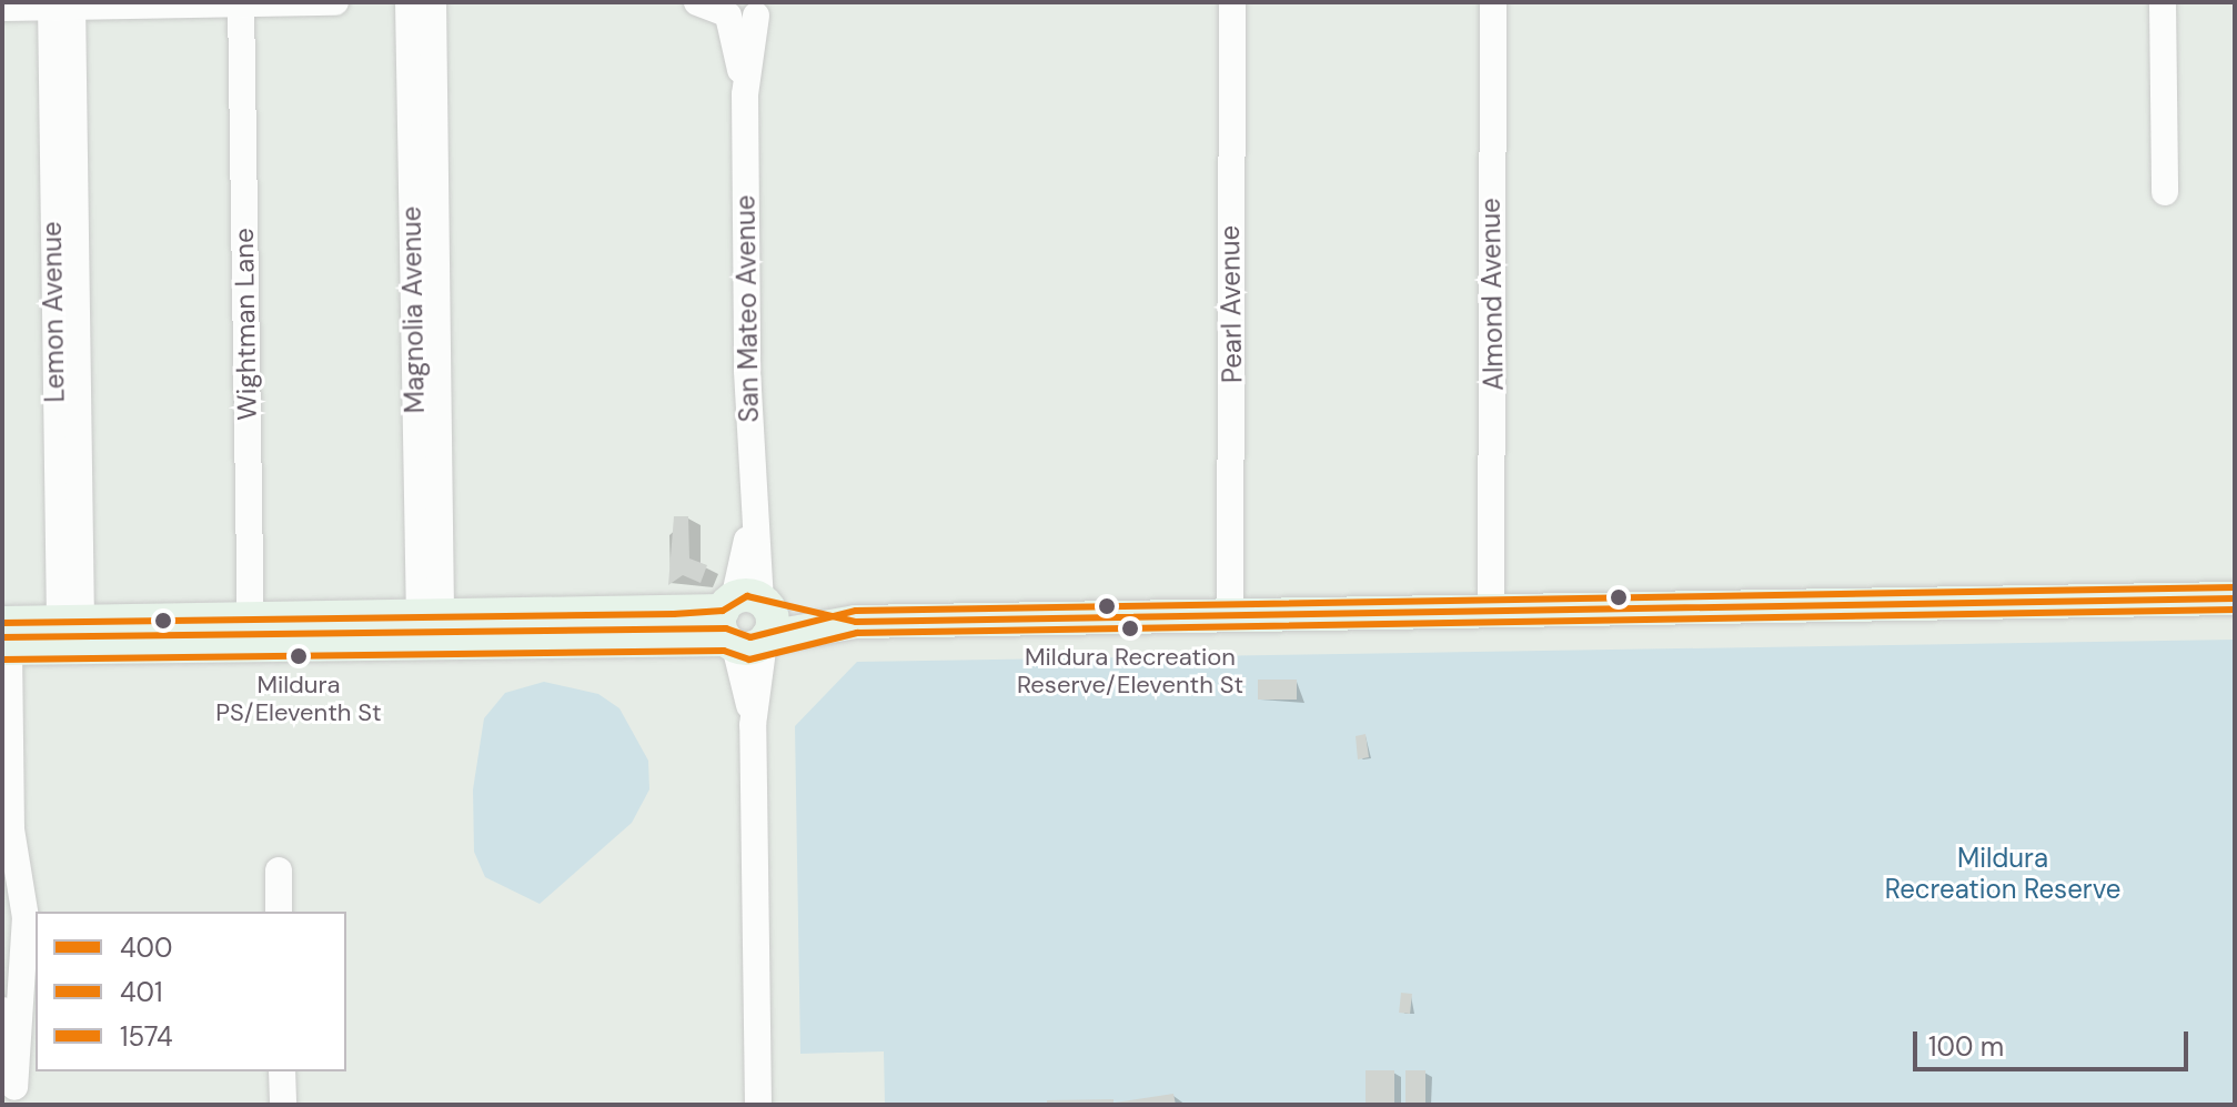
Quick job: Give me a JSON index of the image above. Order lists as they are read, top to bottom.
{
  "streets": {
    "street": [
      "Almond Avenue",
      "Pearl Avenue",
      "San Mateo Avenue",
      "Magnolia Avenue",
      "Lemon Avenue",
      "Wightman Lane"
    ]
  },
  "parks": ["Mildura Recreation Reserve"],
  "places": ["Mildura Recreation Reserve/Eleventh St", "Mildura PS/Eleventh St"],
  "lines": ["transit line 1574", "transit line 400", "transit line 401"],
  "legend": ["400", "401", "1574"],
  "scale_bar": "100 m"
}
